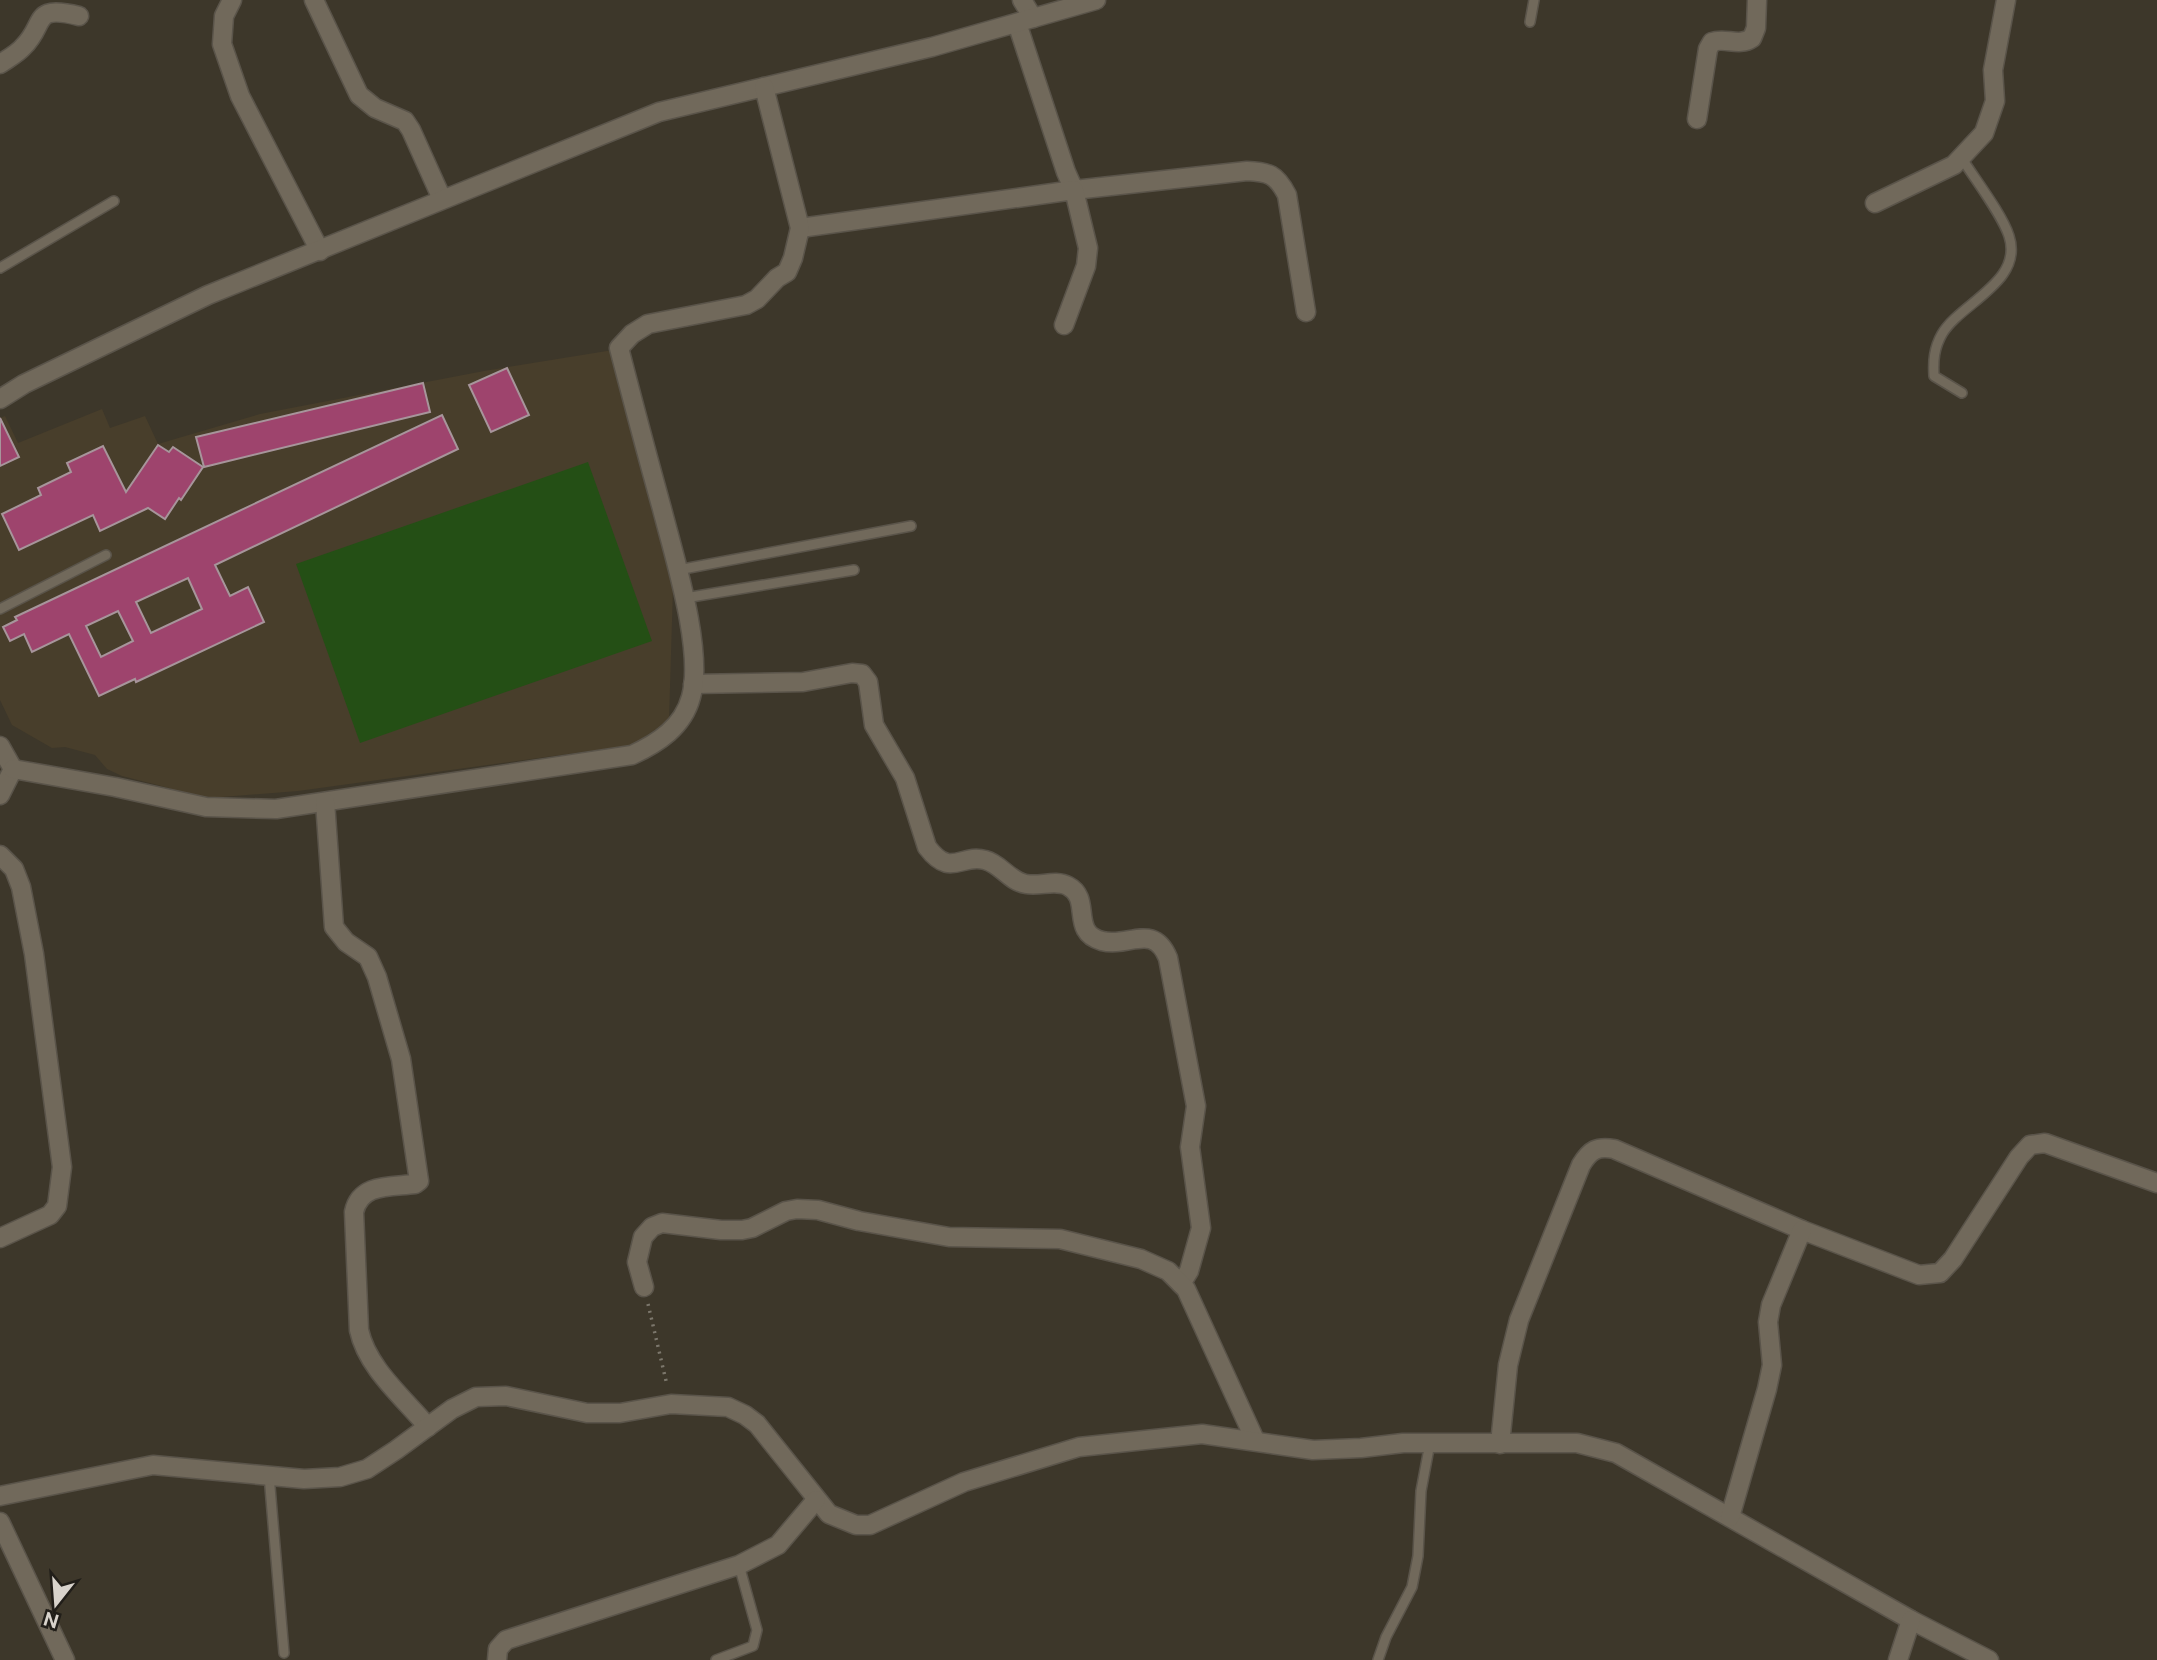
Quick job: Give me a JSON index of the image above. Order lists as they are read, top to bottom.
{
  "north": "bottom"
}
